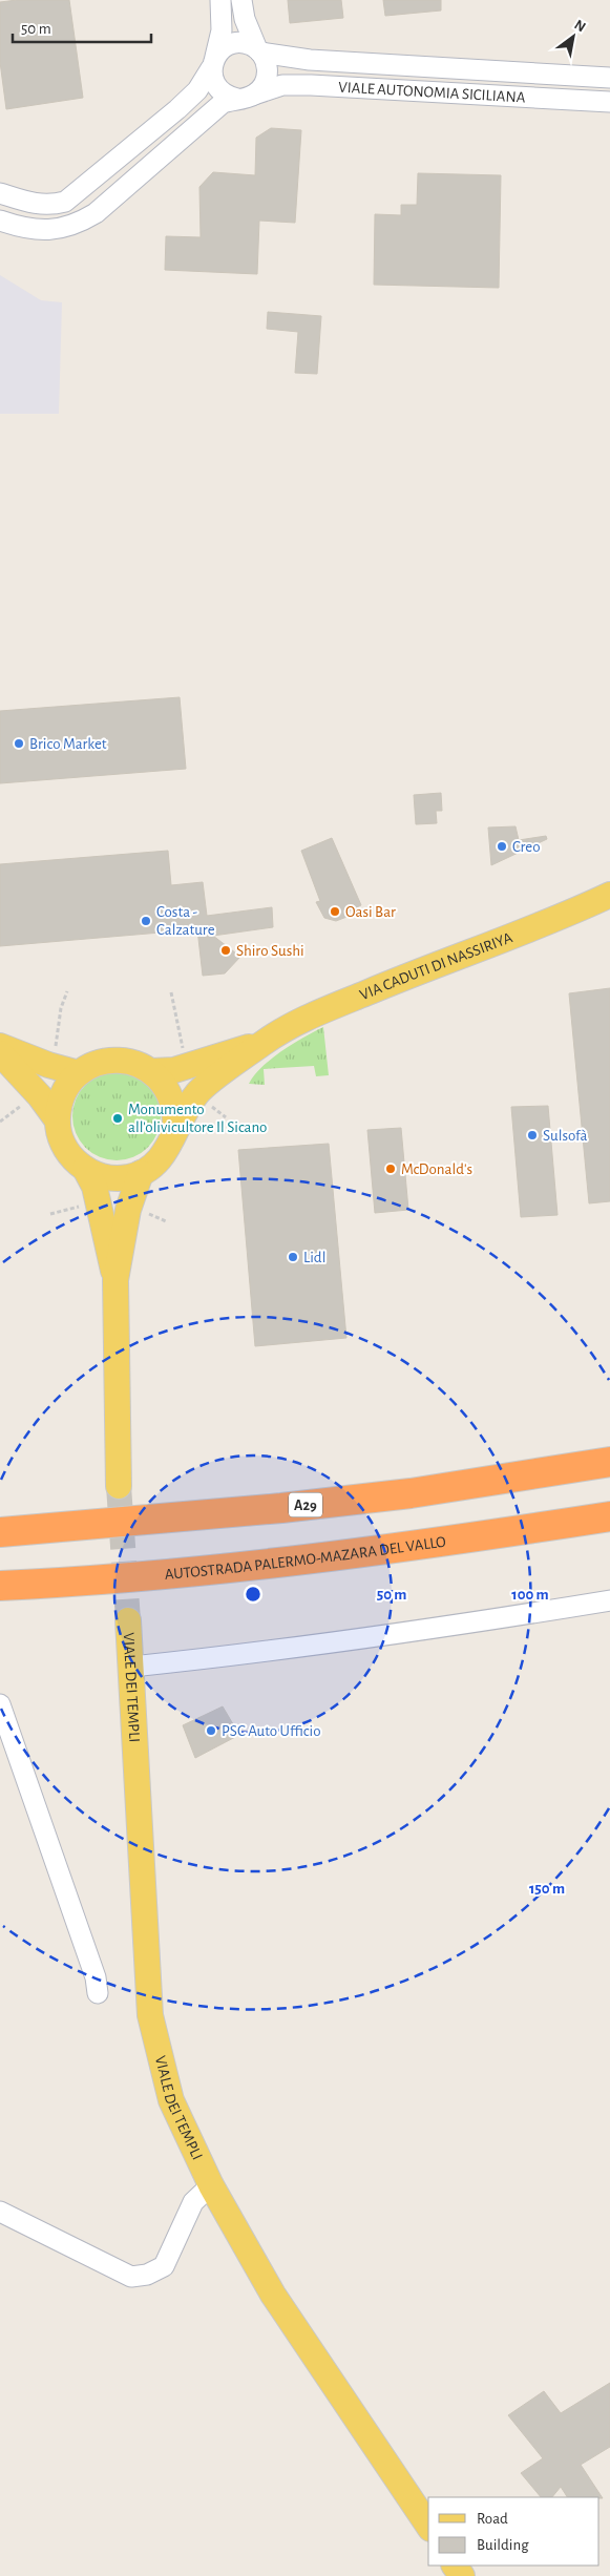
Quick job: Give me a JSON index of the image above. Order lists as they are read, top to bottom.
{
  "streets": {
    "highway": ["A29", "AUTOSTRADA PALERMO-MAZARA DEL VALLO"],
    "main road": ["VIA CADUTI DI NASSIRIYA", "VIALE DEI TEMPLI"],
    "street": ["VIALE AUTONOMIA SICILIANA"]
  },
  "places": [
    "Brico Market",
    "Creo",
    "Oasi Bar",
    "Costa - Calzature",
    "Shiro Sushi",
    "Monumento all'olivicultore Il Sicano",
    "Sulsofà",
    "McDonald's",
    "Lidl",
    "PSC Auto Ufficio"
  ],
  "legend": ["Road", "Building"],
  "scale_bar": "50 m",
  "north": "top right",
  "rings": ["50 m", "100 m", "150 m"]
}
